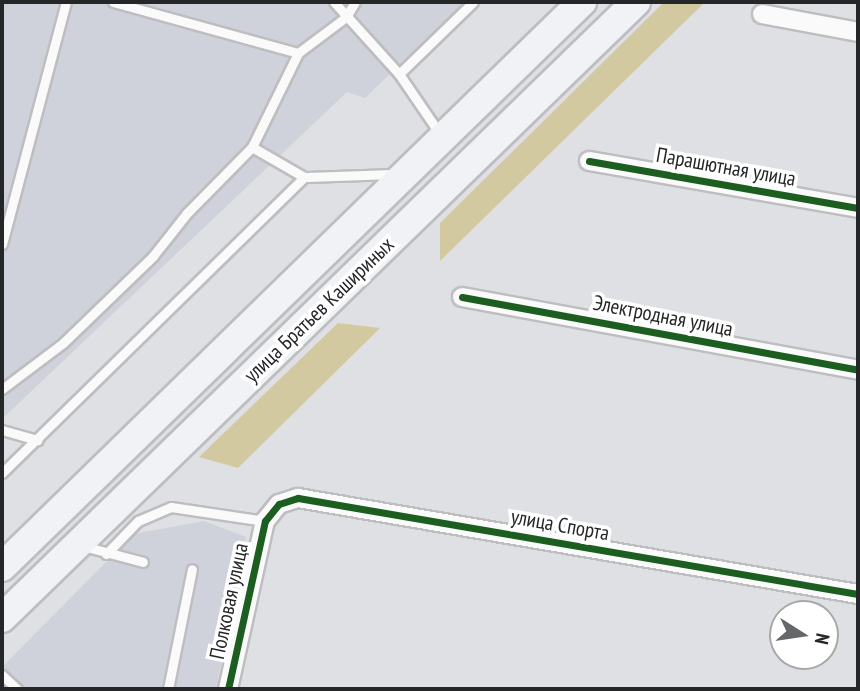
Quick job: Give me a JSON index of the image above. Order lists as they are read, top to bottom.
{
  "streets": {
    "main road": ["улица Братьев Кашириных"],
    "street": [
      "Парашютная улица",
      "Электродная улица",
      "улица Спорта",
      "Полковая улица"
    ]
  },
  "crossings": [
    ["улица Спорта", "Полковая улица"]
  ],
  "north": "right"
}
